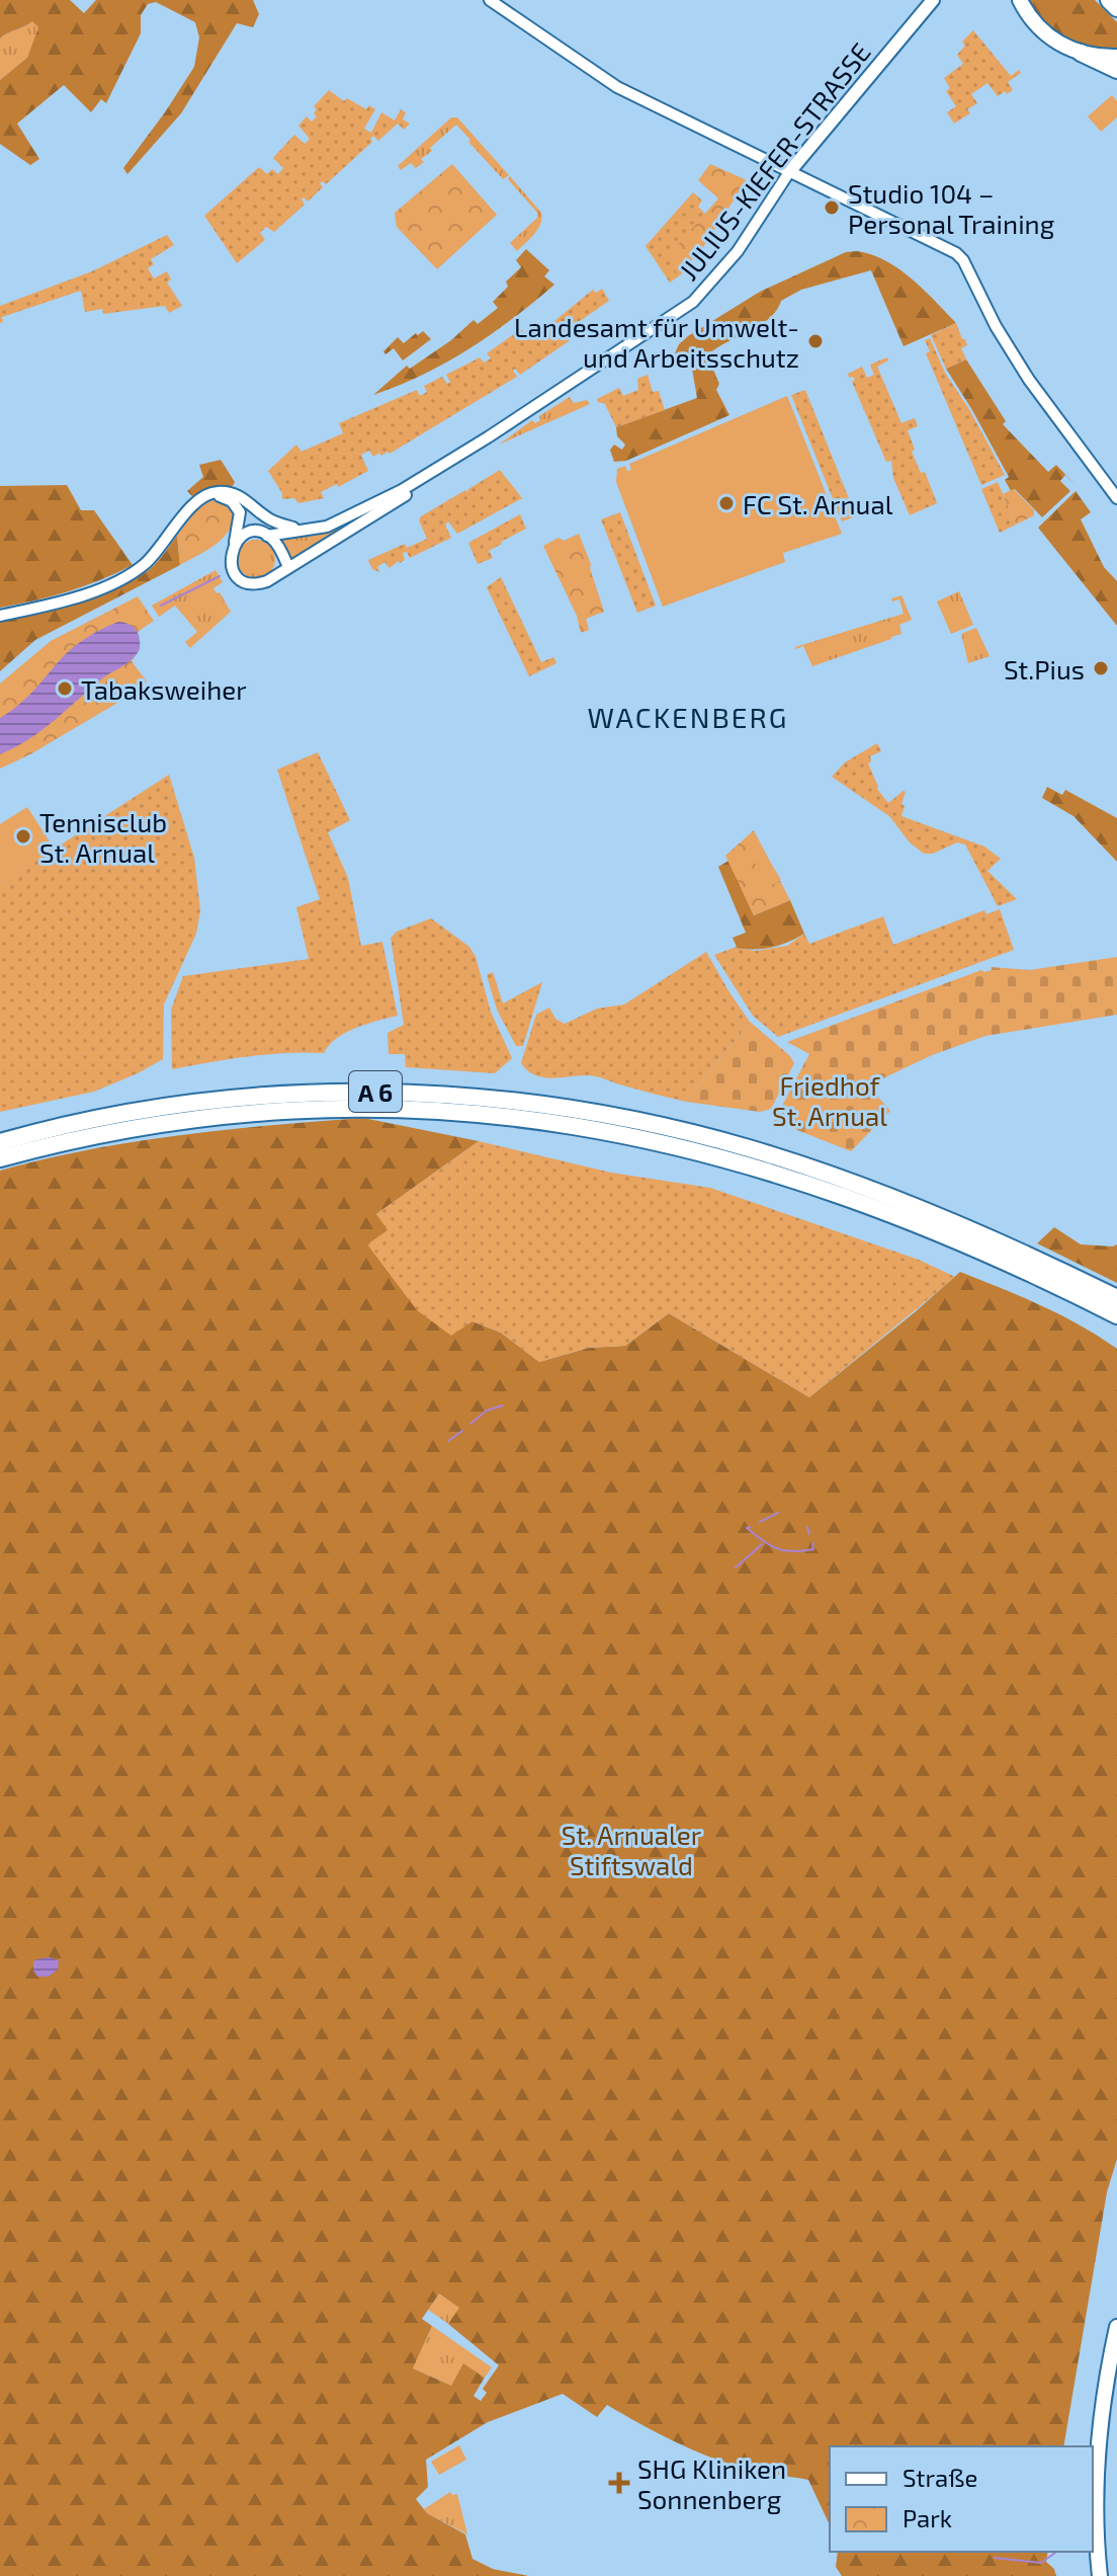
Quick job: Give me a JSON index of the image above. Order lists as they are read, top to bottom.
{
  "streets": {
    "highway": ["A 6"],
    "main road": ["JULIUS-KIEFER-STRASSE"]
  },
  "districts": ["WACKENBERG"],
  "parks": ["Friedhof St. Arnual", "St. Arnualer Stiftswald"],
  "places": {
    "other": [
      "Studio 104 – Personal Training",
      "Landesamt für Umwelt- und Arbeitsschutz",
      "FC St. Arnual",
      "St.Pius",
      "Tabaksweiher",
      "Tennisclub St. Arnual"
    ],
    "health": ["SHG Kliniken Sonnenberg"]
  },
  "legend": ["Straße", "Park"]
}
